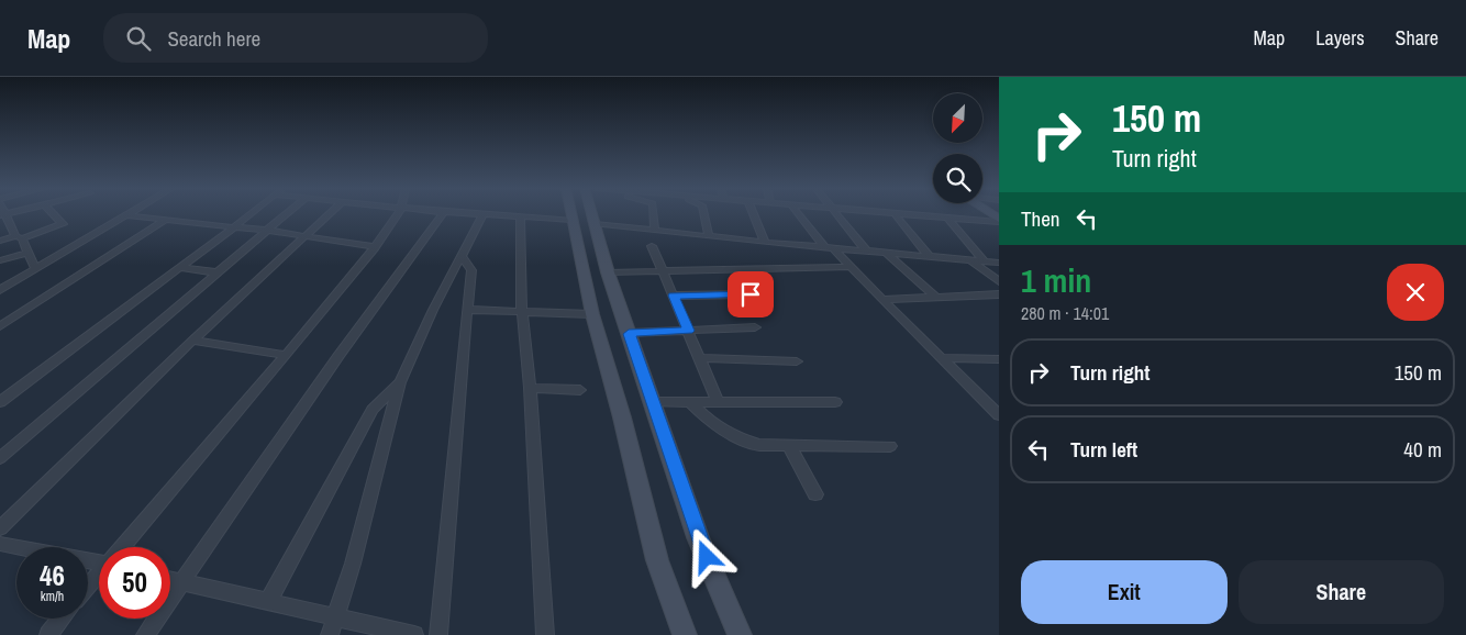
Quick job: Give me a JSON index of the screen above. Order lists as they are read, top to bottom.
{
  "north": "bottom left",
  "page": {
    "header": "Map",
    "search": "Search here",
    "nav": ["Map", "Layers", "Share"],
    "turn": ["150 m", "Turn right"],
    "then": "Then",
    "heading": ["1 min", "280 m · 14:01"],
    "list": [
      {
        "name": "Turn right",
        "value": "150 m"
      },
      {
        "name": "Turn left",
        "value": "40 m"
      }
    ],
    "speed": "46 km/h",
    "limit": "50",
    "buttons": ["Exit", "Share"]
  }
}
